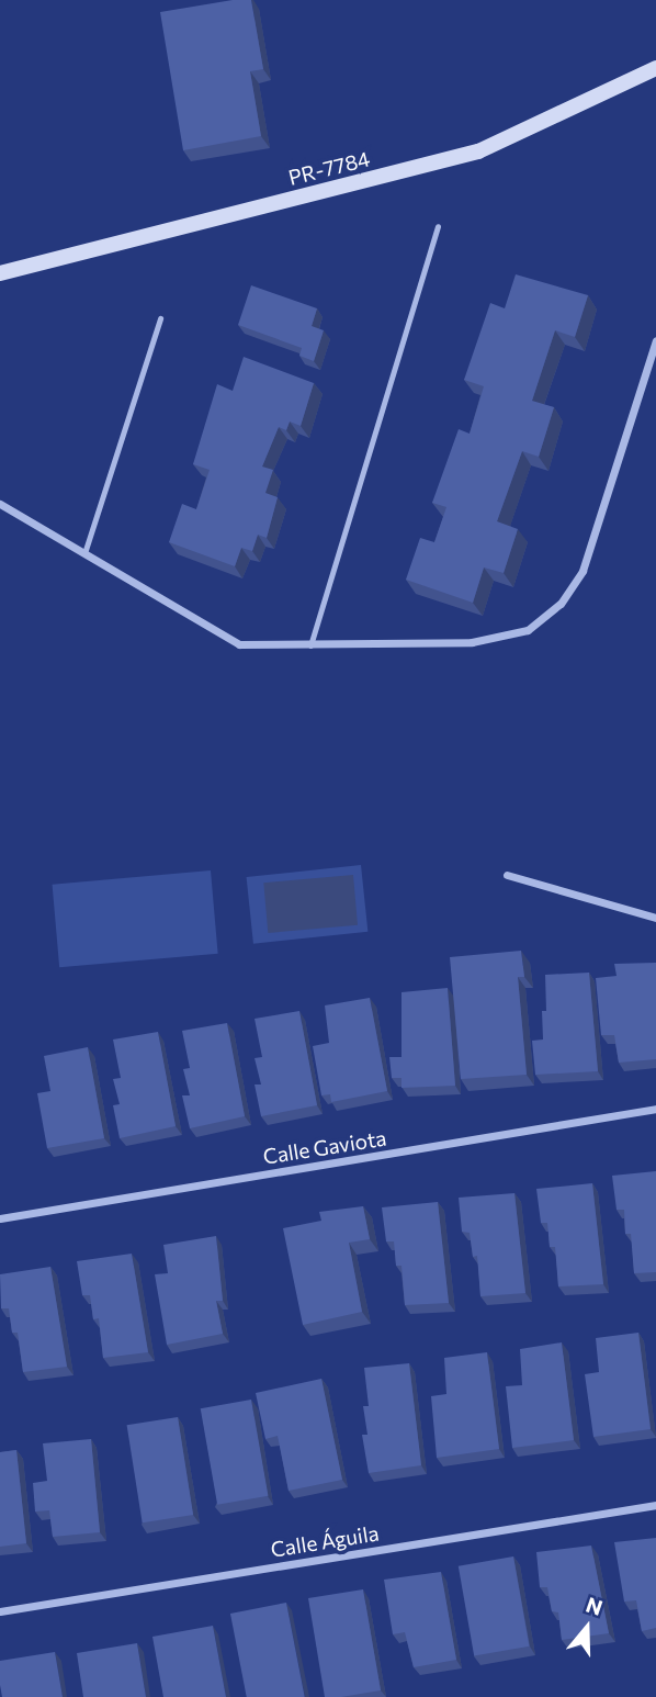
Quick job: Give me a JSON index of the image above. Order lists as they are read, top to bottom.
{
  "streets": {
    "street": ["PR-7784", "Calle Gaviota", "Calle Águila"]
  },
  "north": "top"
}
